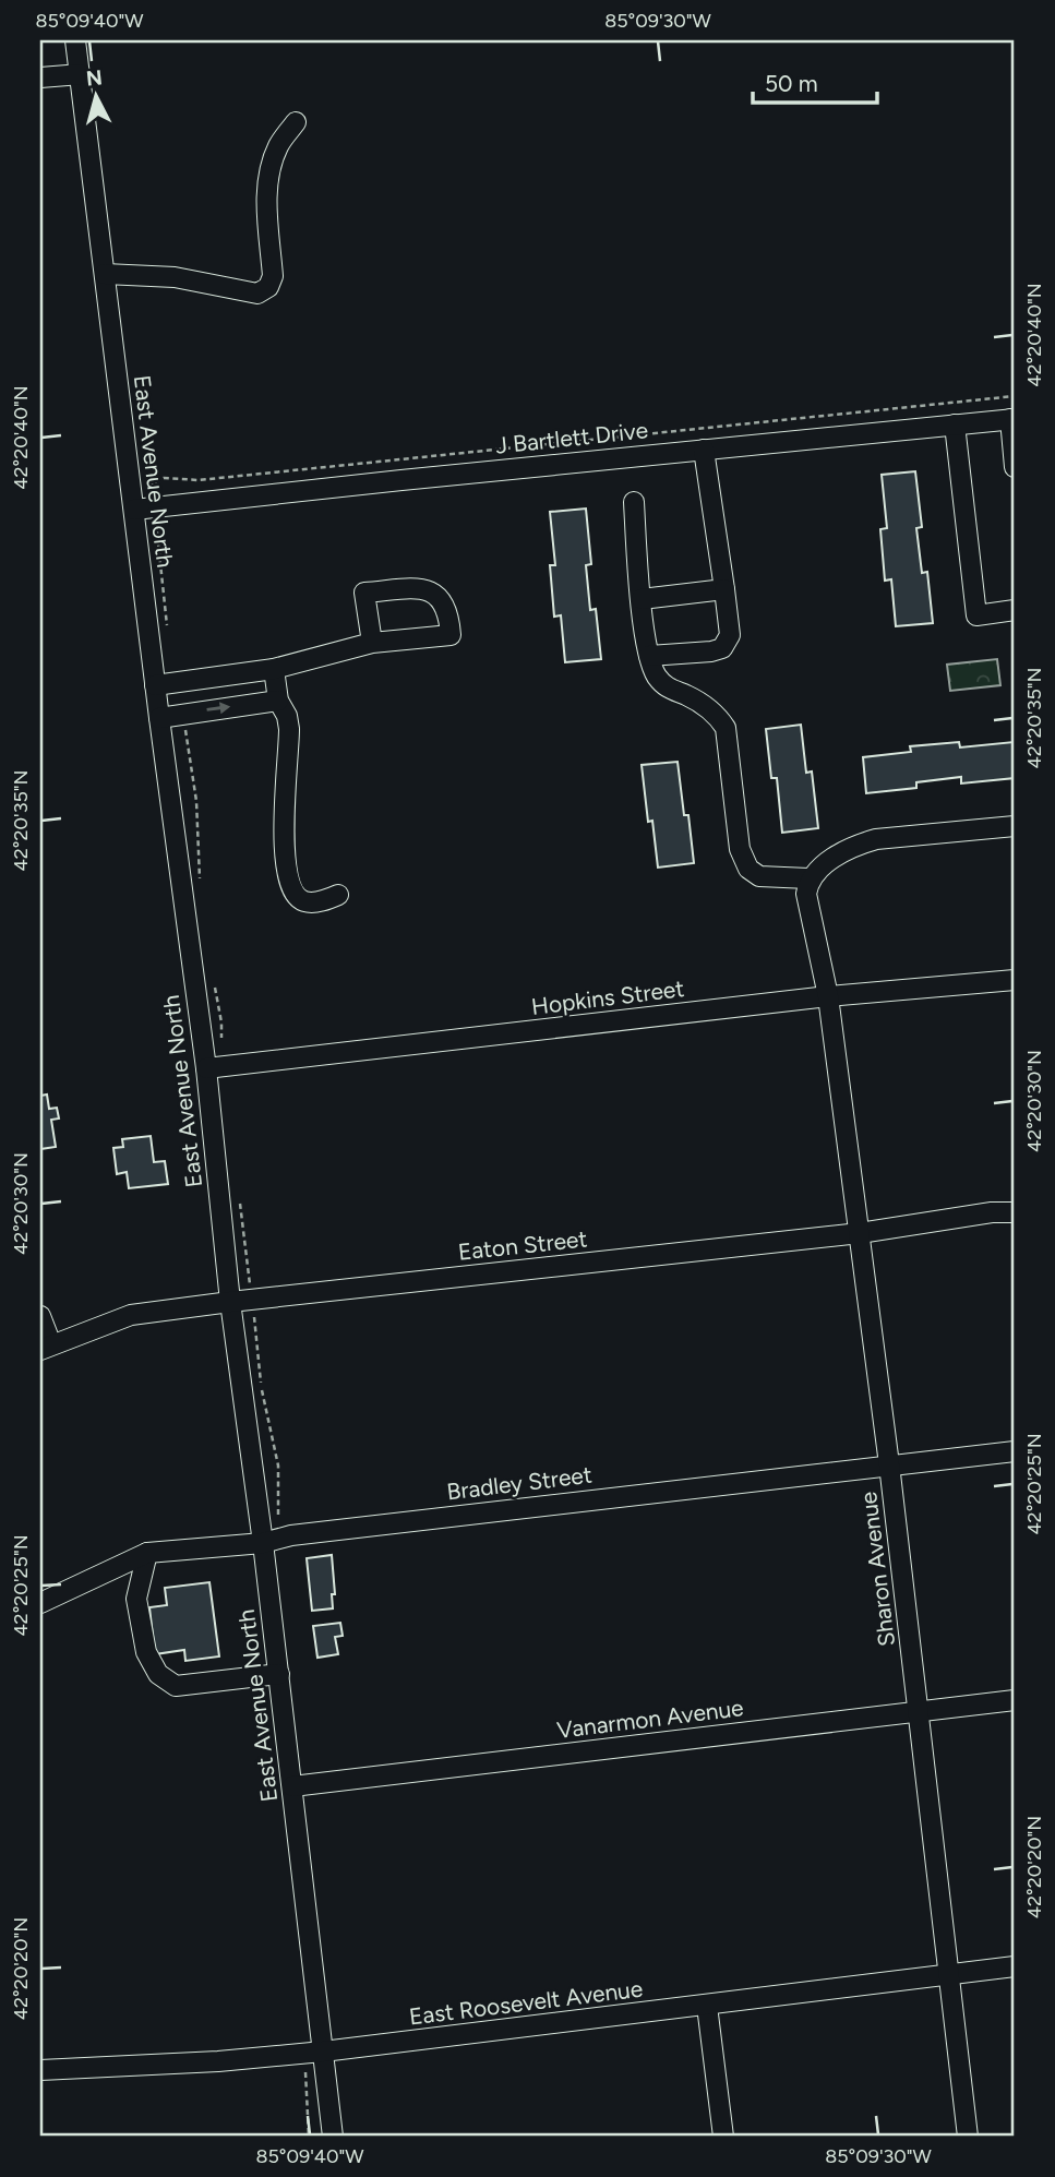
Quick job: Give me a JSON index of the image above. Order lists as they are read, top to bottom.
{
  "streets": {
    "street": [
      "J Bartlett Drive",
      "East Avenue North",
      "Hopkins Street",
      "Eaton Street",
      "Bradley Street",
      "Sharon Avenue",
      "Vanarmon Avenue",
      "East Roosevelt Avenue"
    ]
  },
  "crossings": [
    ["J Bartlett Drive", "East Avenue North"],
    ["East Avenue North", "Hopkins Street"],
    ["East Avenue North", "Eaton Street"],
    ["East Avenue North", "Bradley Street"],
    ["East Avenue North", "Vanarmon Avenue"],
    ["East Avenue North", "East Roosevelt Avenue"],
    ["Hopkins Street", "Sharon Avenue"],
    ["Eaton Street", "Sharon Avenue"],
    ["Bradley Street", "Sharon Avenue"],
    ["Sharon Avenue", "Vanarmon Avenue"],
    ["Sharon Avenue", "East Roosevelt Avenue"]
  ],
  "scale_bar": "50 m",
  "north": "top",
  "coordinates": [
    "85°09'40\"W",
    "85°09'30\"W",
    "42°20'40\"N",
    "42°20'35\"N",
    "42°20'30\"N",
    "42°20'25\"N",
    "42°20'20\"N"
  ]
}
